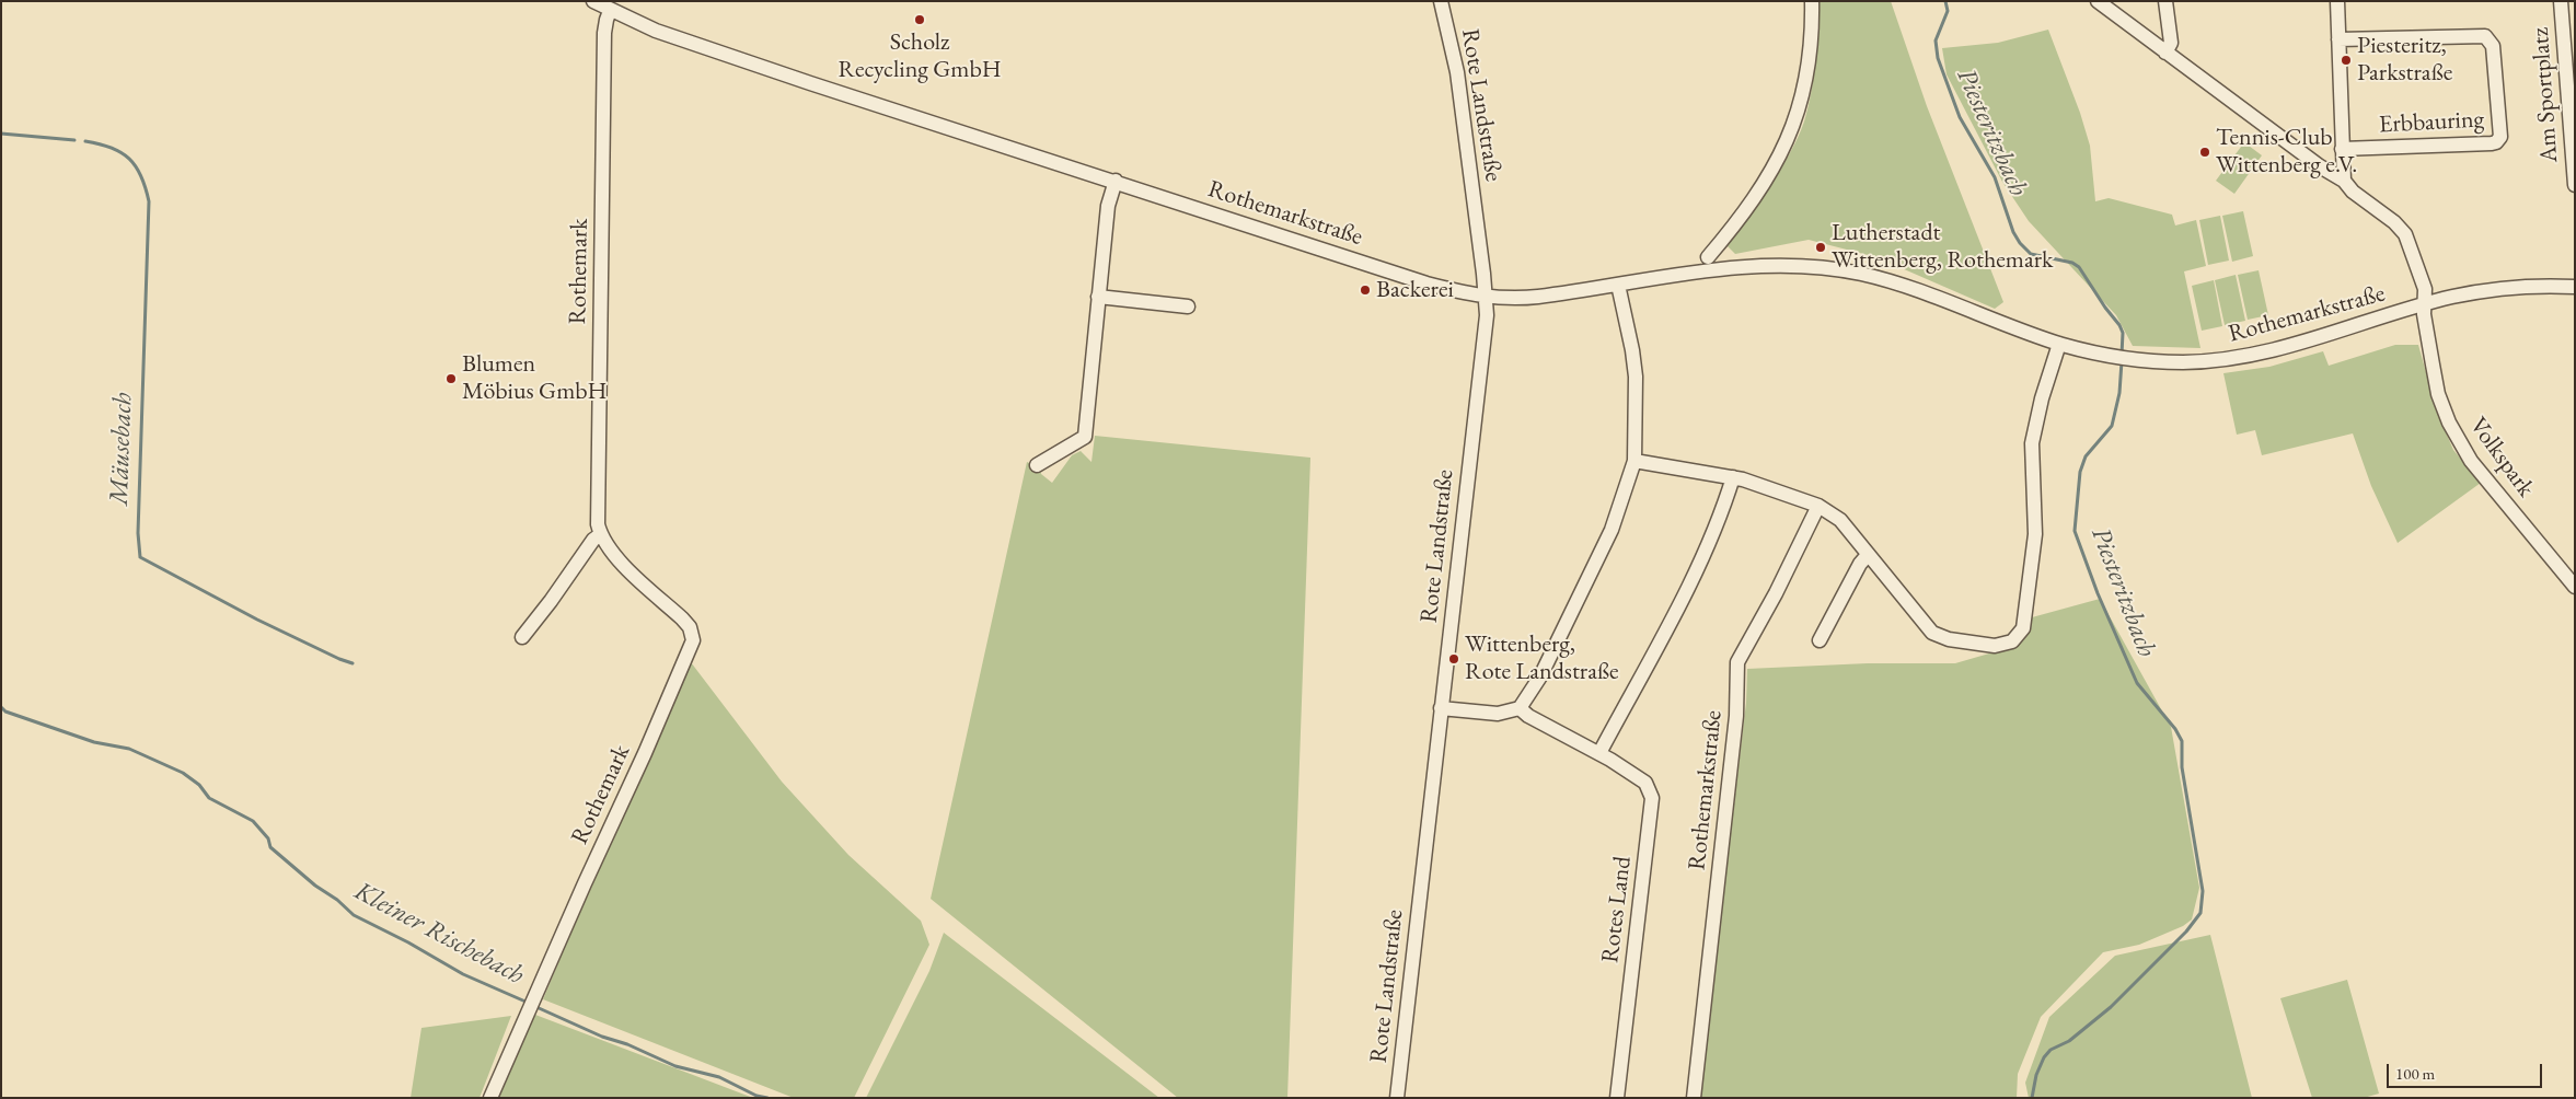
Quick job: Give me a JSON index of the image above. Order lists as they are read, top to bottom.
{
  "streets": {
    "street": [
      "Am Sportplatz",
      "Rote Landstraße",
      "Erbbauring",
      "Rothemarkstraße",
      "Rothemark",
      "Volkspark",
      "Rotes Land"
    ]
  },
  "crossings": [
    ["Rote Landstraße", "Rothemarkstraße"],
    ["Rothemarkstraße", "Rothemark"],
    ["Rothemarkstraße", "Volkspark"]
  ],
  "water": ["Piesteritzbach", "Mäusebach", "Kleiner Rischebach"],
  "places": [
    "Scholz Recycling GmbH",
    "Piesteritz, Parkstraße",
    "Tennis-Club Wittenberg e.V.",
    "Lutherstadt Wittenberg, Rothemark",
    "Backerei",
    "Blumen Möbius GmbH",
    "Wittenberg, Rote Landstraße"
  ],
  "scale_bar": "100 m"
}
